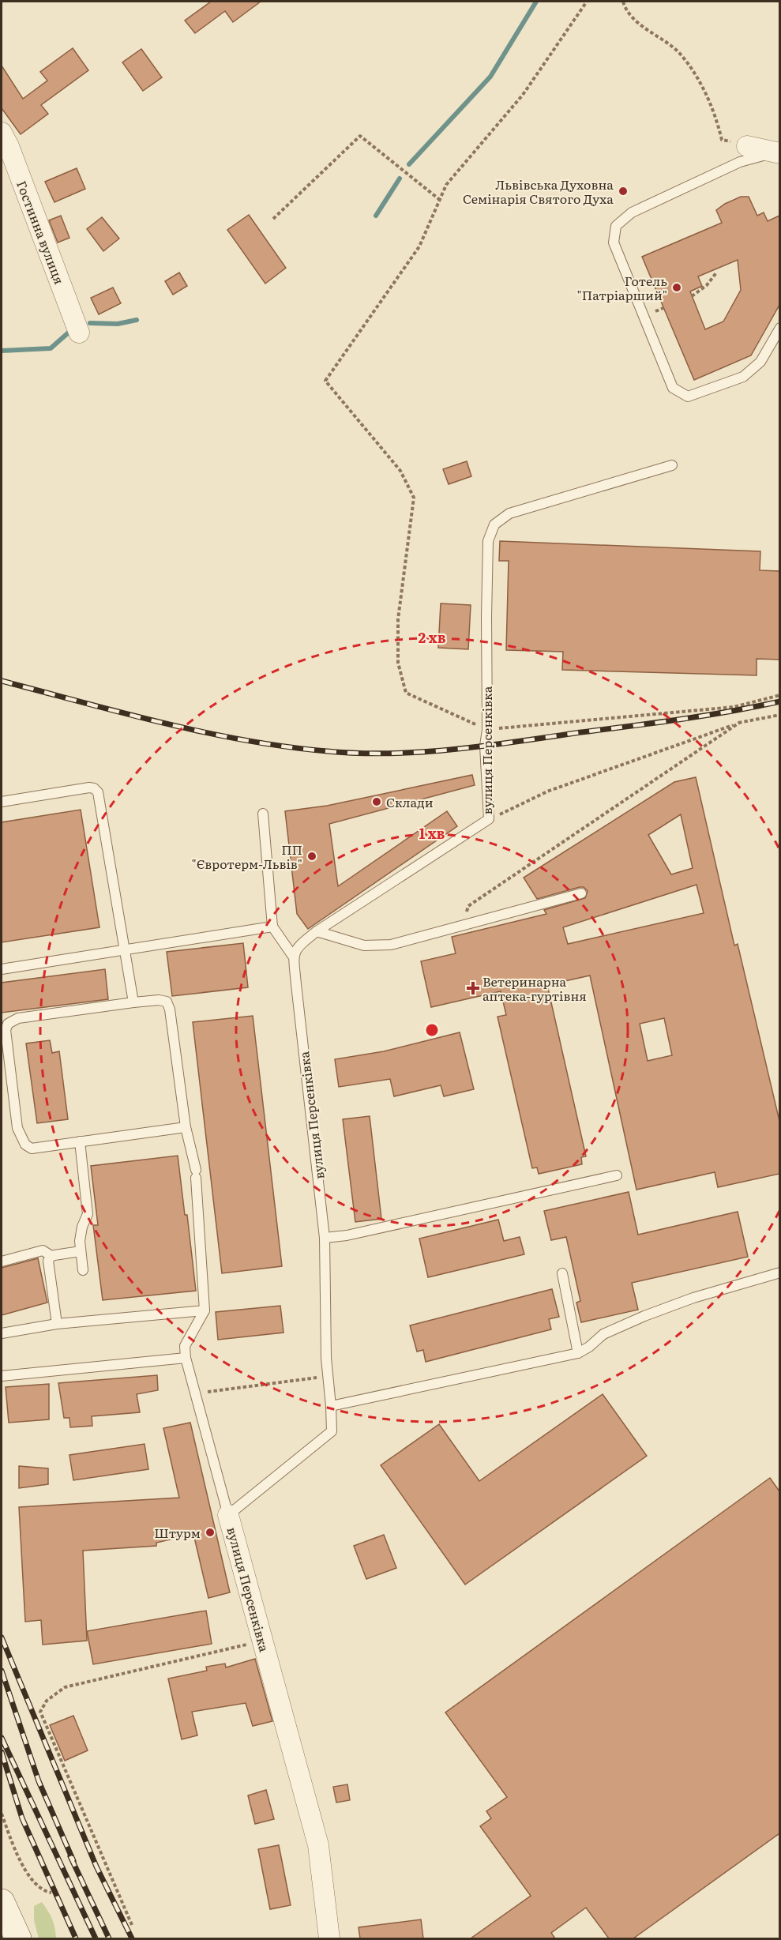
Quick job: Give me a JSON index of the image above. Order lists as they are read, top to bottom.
{
  "streets": {
    "street": ["Гостинна вулиця", "вулиця Персенківка"]
  },
  "places": {
    "other": [
      "Львівська Духовна Семінарія Святого Духа",
      "Готель \"Патріарший\"",
      "Склади",
      "ПП \"Євротерм-Львів\"",
      "Штурм"
    ],
    "health": ["Ветеринарна аптека-гуртівня"]
  },
  "rings": ["2 хв", "1 хв"]
}
